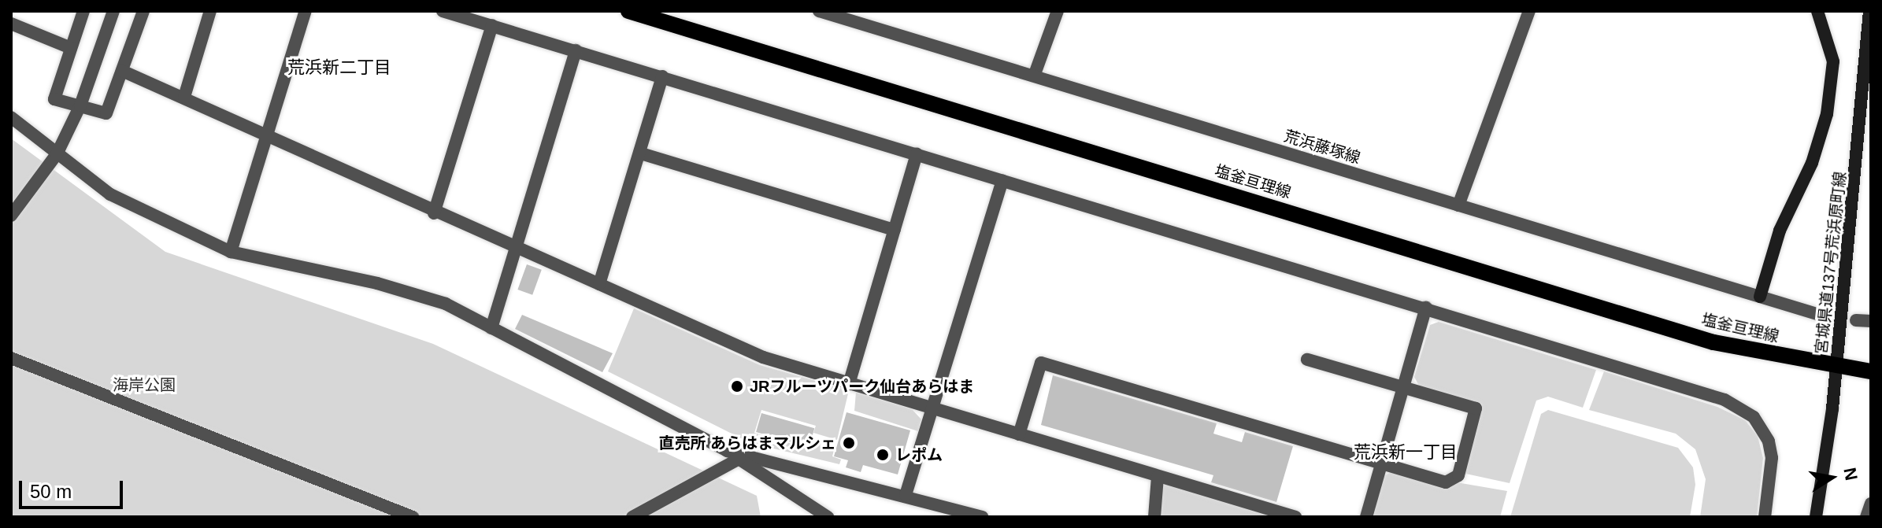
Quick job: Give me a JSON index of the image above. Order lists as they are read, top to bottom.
{
  "streets": {
    "main road": ["塩釜亘理線", "宮城県道137号荒浜原町線"],
    "street": ["荒浜藤塚線"]
  },
  "crossings": [
    ["塩釜亘理線", "宮城県道137号荒浜原町線"]
  ],
  "districts": ["荒浜新二丁目", "荒浜新一丁目"],
  "parks": ["海岸公園"],
  "places": ["JRフルーツパーク仙台あらはま", "直売所 あらはまマルシェ", "レポム"],
  "scale_bar": "50 m",
  "north": "right"
}
